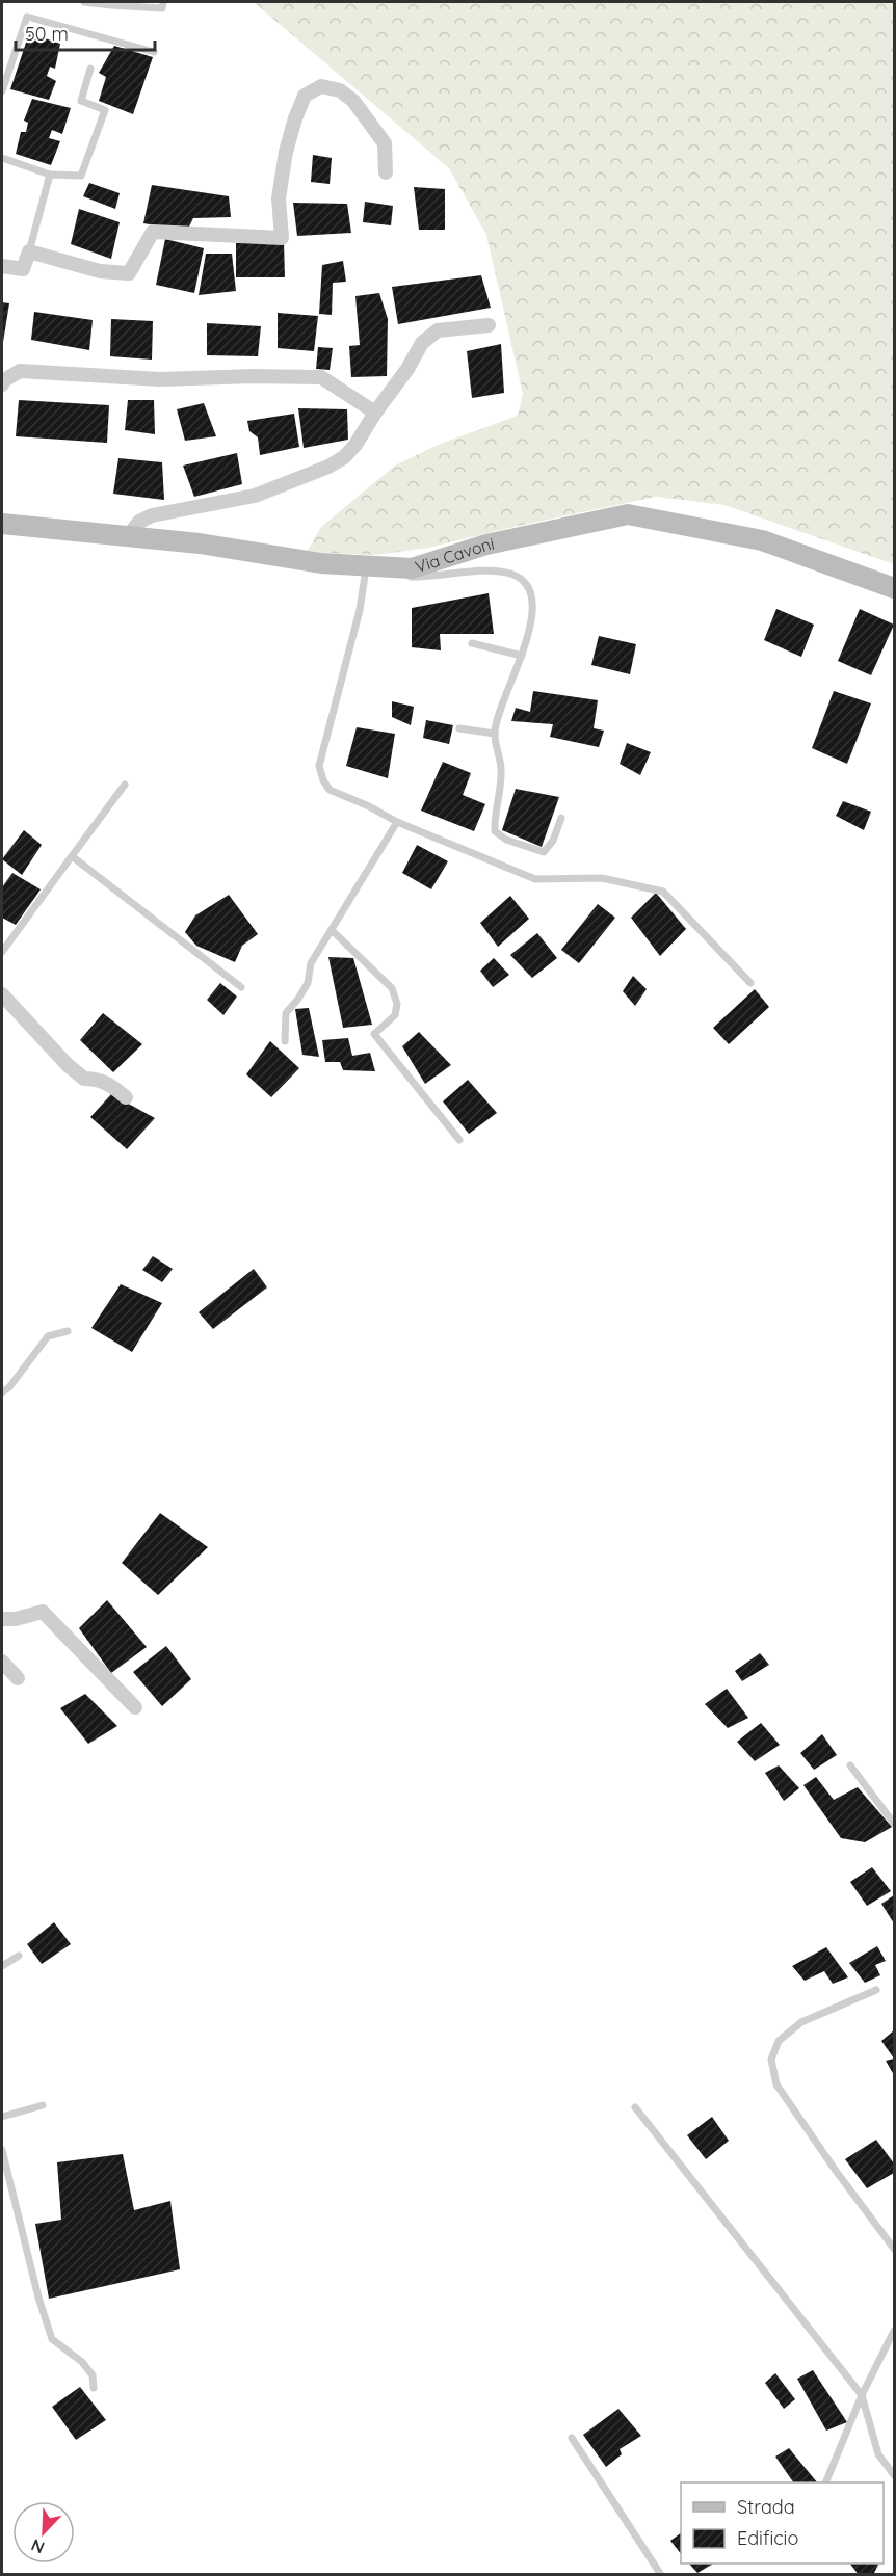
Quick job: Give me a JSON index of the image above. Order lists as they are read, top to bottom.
{
  "streets": {
    "street": ["Via Cavoni"]
  },
  "legend": ["Strada", "Edificio"],
  "scale_bar": "50 m",
  "north": "bottom left"
}
